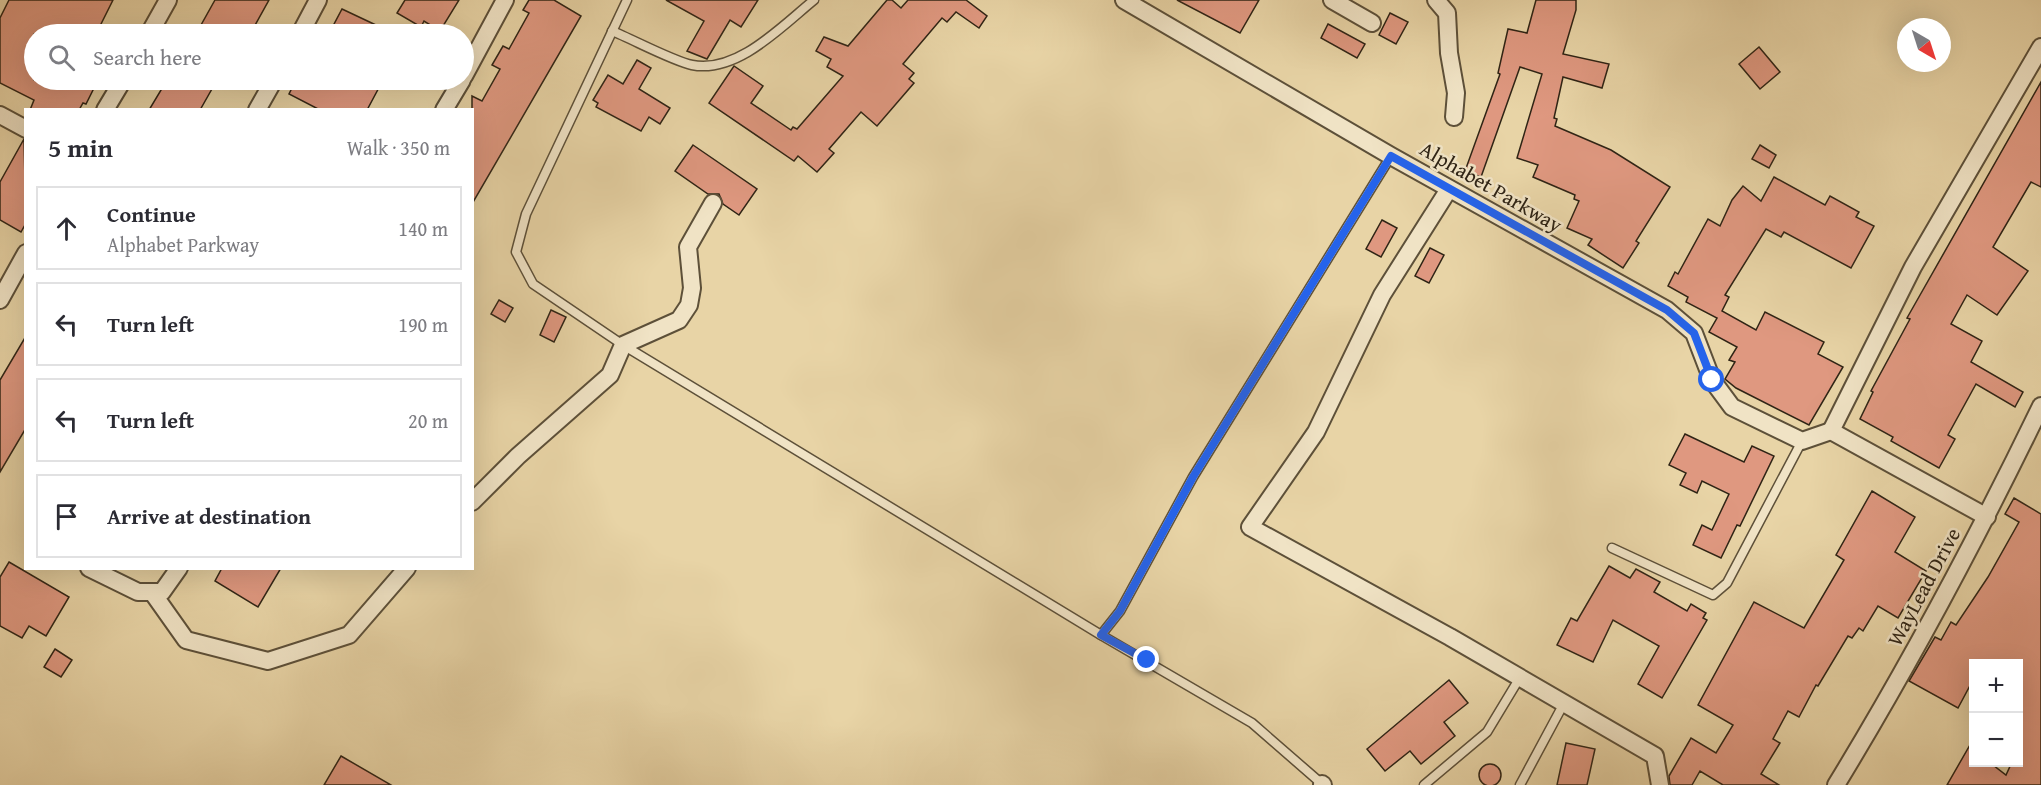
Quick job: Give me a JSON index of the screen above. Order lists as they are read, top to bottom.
{
  "streets": {
    "street": ["Alphabet Parkway", "WayLead Drive"]
  },
  "north": "bottom right",
  "page": {
    "search": "Search here",
    "heading": ["5 min", "Walk · 350 m"],
    "list": [
      ["Continue", "Alphabet Parkway", "140 m"],
      ["Turn left", "190 m"],
      ["Turn left", "20 m"],
      "Arrive at destination"
    ],
    "map_buttons": ["+", "−"]
  }
}
